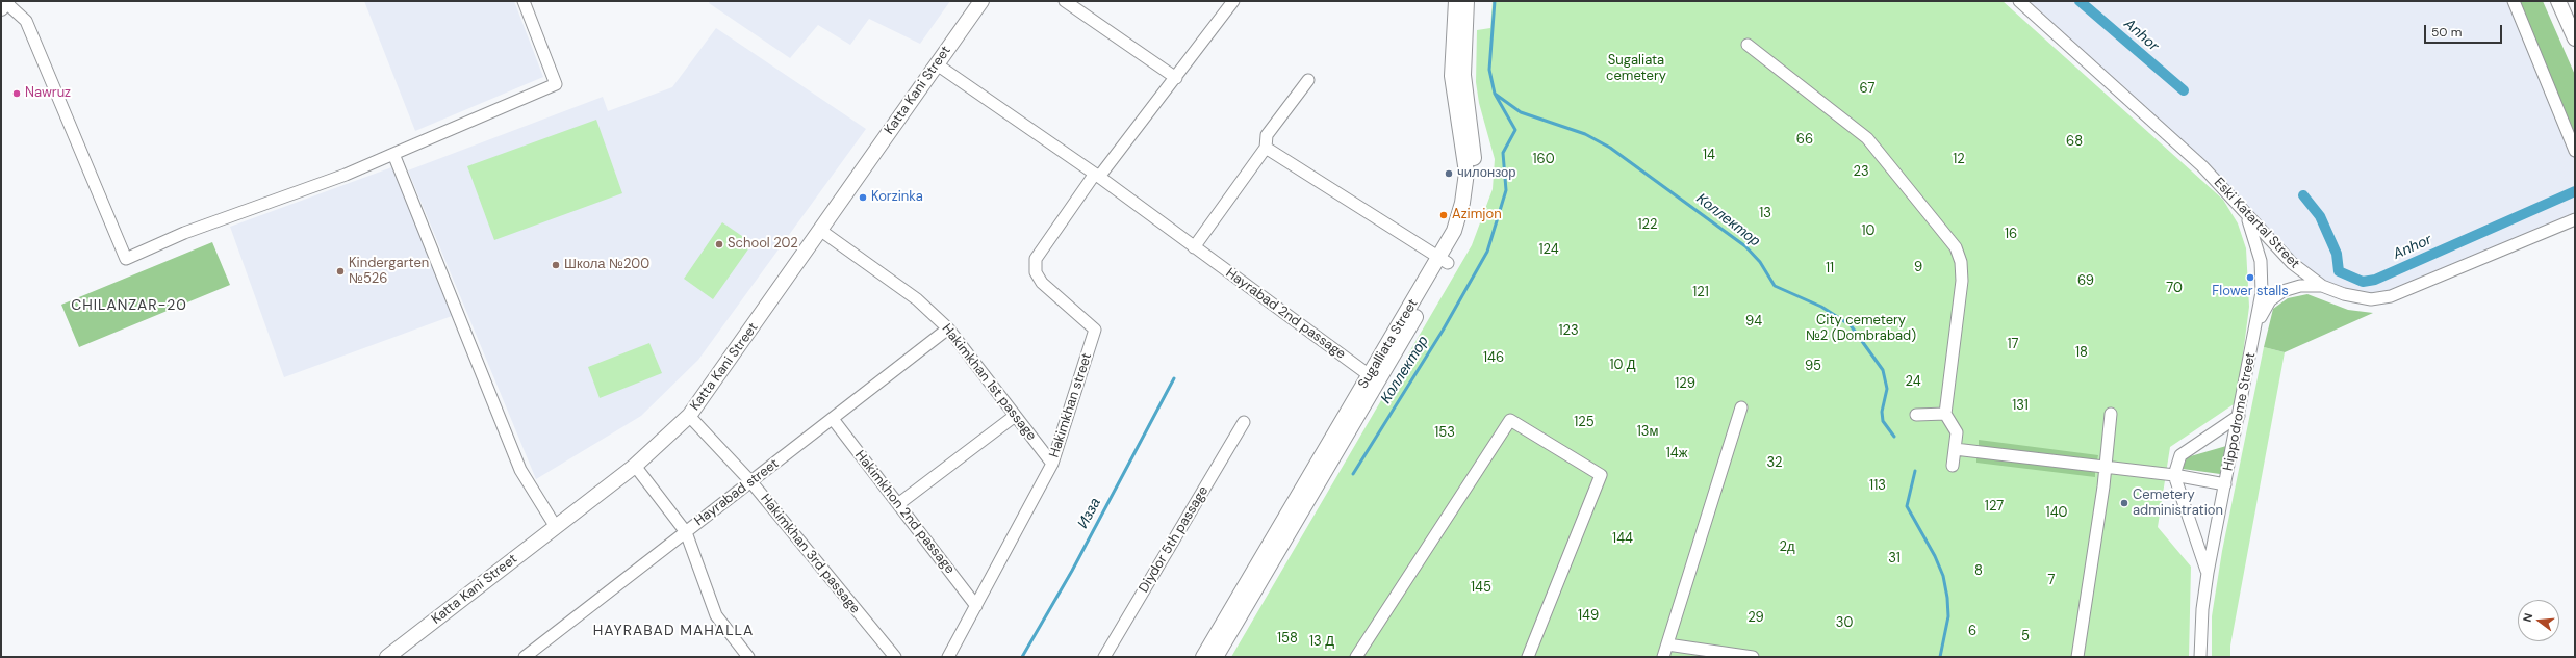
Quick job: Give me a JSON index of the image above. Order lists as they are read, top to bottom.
{
  "streets": {
    "main road": ["Katta Kani Street", "Sugalliata Street"],
    "street": [
      "Eski Katartal Street",
      "Hayrаbаd 2nd passage",
      "Hakimkhаn 1st passage",
      "Hakimkhаn street",
      "Hippodrome Street",
      "Hayrabad street",
      "Hakimkhon 2nd passage",
      "Diydor 5th passage",
      "Hakimkhаn 3rd passage"
    ]
  },
  "crossings": [
    ["Katta Kani Street", "Hayrаbаd 2nd passage"],
    ["Katta Kani Street", "Hakimkhаn 1st passage"],
    ["Katta Kani Street", "Hakimkhаn 3rd passage"],
    ["Eski Katartal Street", "Hippodrome Street"],
    ["Hayrаbаd 2nd passage", "Sugalliata Street"],
    ["Hayrаbаd 2nd passage", "Hakimkhаn street"],
    ["Hakimkhаn 1st passage", "Hakimkhаn street"],
    ["Hakimkhаn 1st passage", "Hayrabad street"],
    ["Hakimkhаn street", "Hakimkhon 2nd passage"],
    ["Hayrabad street", "Hakimkhon 2nd passage"],
    ["Hayrabad street", "Hakimkhаn 3rd passage"]
  ],
  "districts": ["CHILANZAR-20", "HAYRABAD MAHALLA"],
  "water": ["Anhor", "Коллектор", "Изза"],
  "parks": [
    "Sugaliata cemetery",
    "67",
    "66",
    "68",
    "14",
    "160",
    "12",
    "23",
    "13",
    "122",
    "10",
    "16",
    "124",
    "9",
    "11",
    "69",
    "70",
    "121",
    "City cemetery №2 (Dombrabad)",
    "94",
    "123",
    "17",
    "18",
    "146",
    "10 Д",
    "95",
    "24",
    "129",
    "131",
    "125",
    "13м",
    "153",
    "14ж",
    "32",
    "113",
    "127",
    "140",
    "144",
    "2д",
    "31",
    "8",
    "7",
    "145",
    "149",
    "29",
    "30",
    "6",
    "5",
    "158",
    "13 Д"
  ],
  "places": [
    "Nawruz",
    "чилонзор",
    "Korzinka",
    "Azimjon",
    "School 202",
    "Школа №200",
    "Kindergarten №526",
    "Flower stalls",
    "Cemetery administration"
  ],
  "scale_bar": "50 m",
  "north": "left"
}
